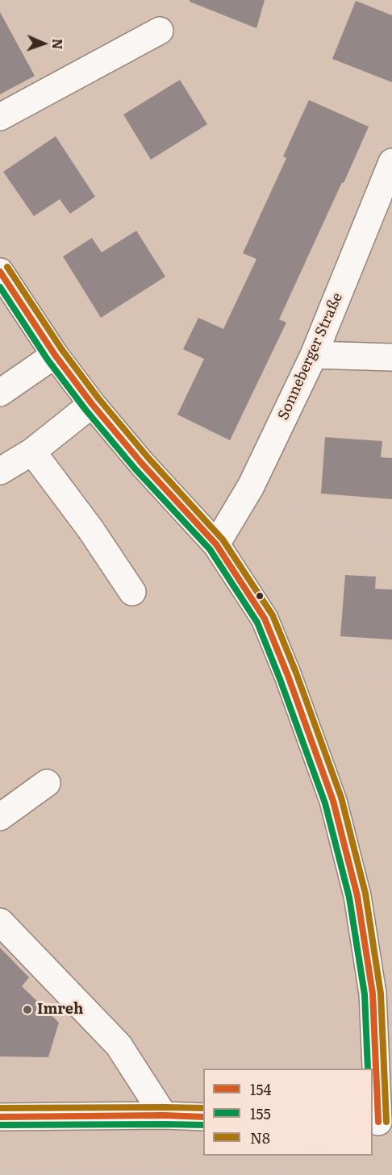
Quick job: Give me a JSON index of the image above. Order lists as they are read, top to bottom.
{
  "streets": {
    "street": ["Sonneberger Straße"]
  },
  "places": ["Imreh"],
  "lines": ["transit line N8", "transit line 154", "transit line 155"],
  "legend": ["154", "155", "N8"],
  "north": "right"
}
